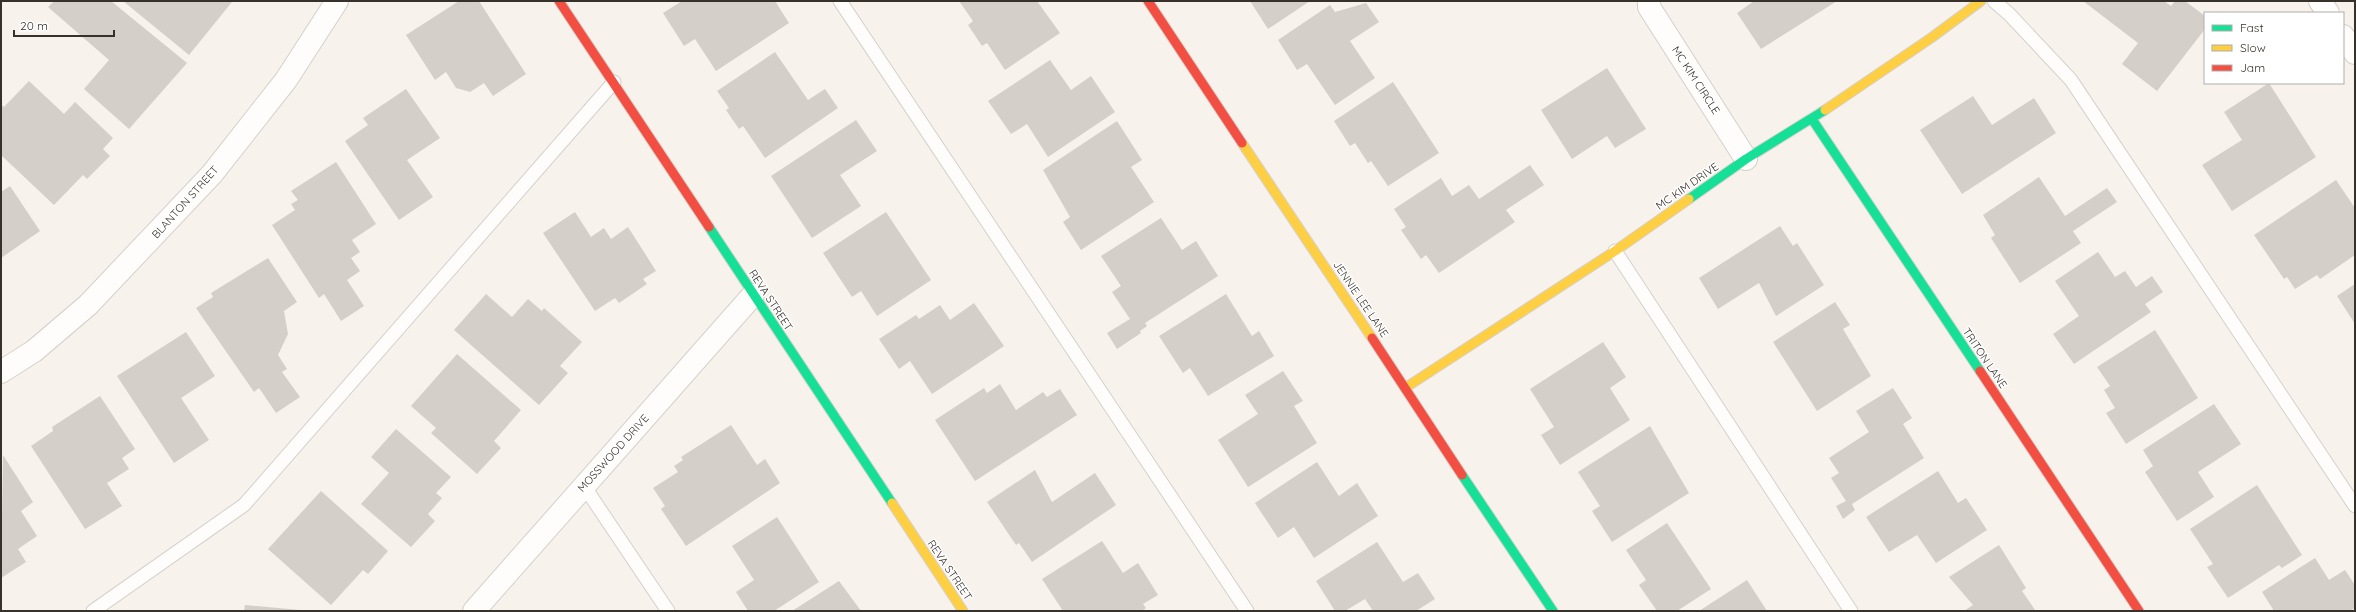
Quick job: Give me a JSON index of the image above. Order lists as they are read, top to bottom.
{
  "streets": {
    "street": [
      "MC KIM CIRCLE",
      "MC KIM DRIVE",
      "BLANTON STREET",
      "JENNIE LEE LANE",
      "REVA STREET",
      "TRITON LANE",
      "MOSSWOOD DRIVE"
    ]
  },
  "crossings": [
    ["MC KIM CIRCLE", "MC KIM DRIVE"],
    ["MC KIM DRIVE", "JENNIE LEE LANE"],
    ["MC KIM DRIVE", "TRITON LANE"],
    ["REVA STREET", "MOSSWOOD DRIVE"]
  ],
  "legend": ["Fast", "Slow", "Jam"],
  "scale_bar": "20 m"
}
